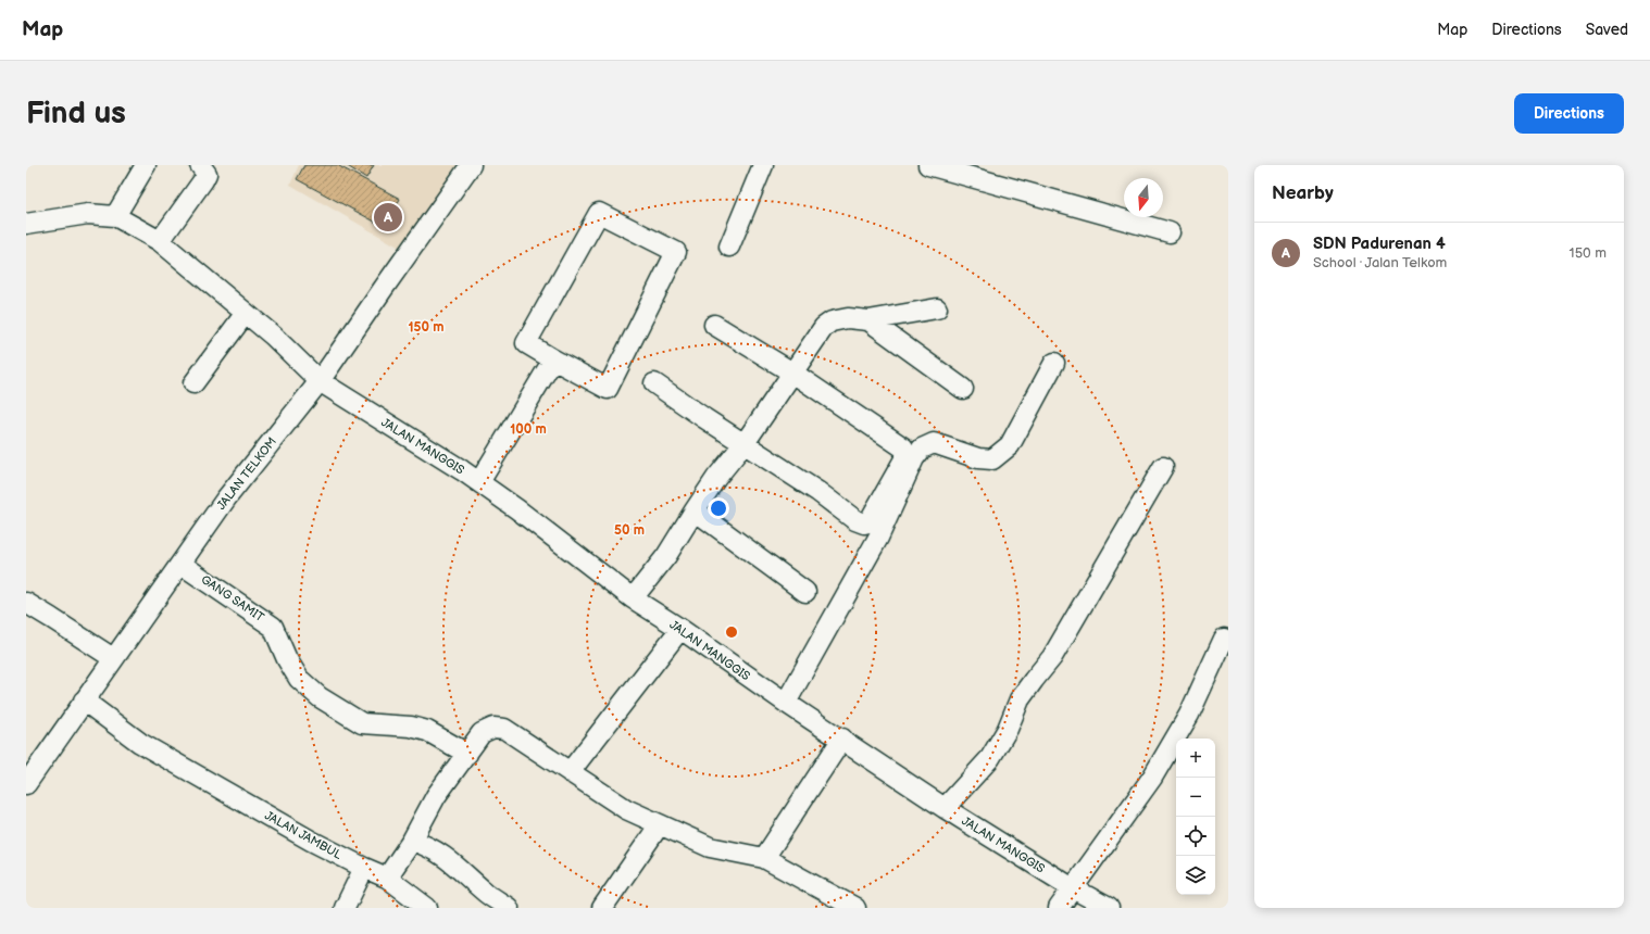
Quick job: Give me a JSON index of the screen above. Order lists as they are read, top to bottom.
{
  "streets": {
    "street": [
      "JALAN MANGGIS",
      "JALAN TELKOM",
      "GANG SAMIT",
      "JALAN JAMBUL"
    ]
  },
  "crossings": [
    ["JALAN MANGGIS", "JALAN TELKOM"],
    ["JALAN TELKOM", "GANG SAMIT"],
    ["JALAN TELKOM", "JALAN JAMBUL"]
  ],
  "north": "bottom",
  "page": {
    "header": "Map",
    "nav": ["Map", "Directions", "Saved"],
    "buttons": "Directions",
    "title": "Find us",
    "heading": "Nearby",
    "pins": "A",
    "list": [
      {
        "mark": "A",
        "name": "SDN Padurenan 4",
        "note": "School · Jalan Telkom",
        "value": "150 m"
      }
    ],
    "map_buttons": ["+", "−"]
  },
  "rings": ["150 m", "100 m", "50 m"]
}
